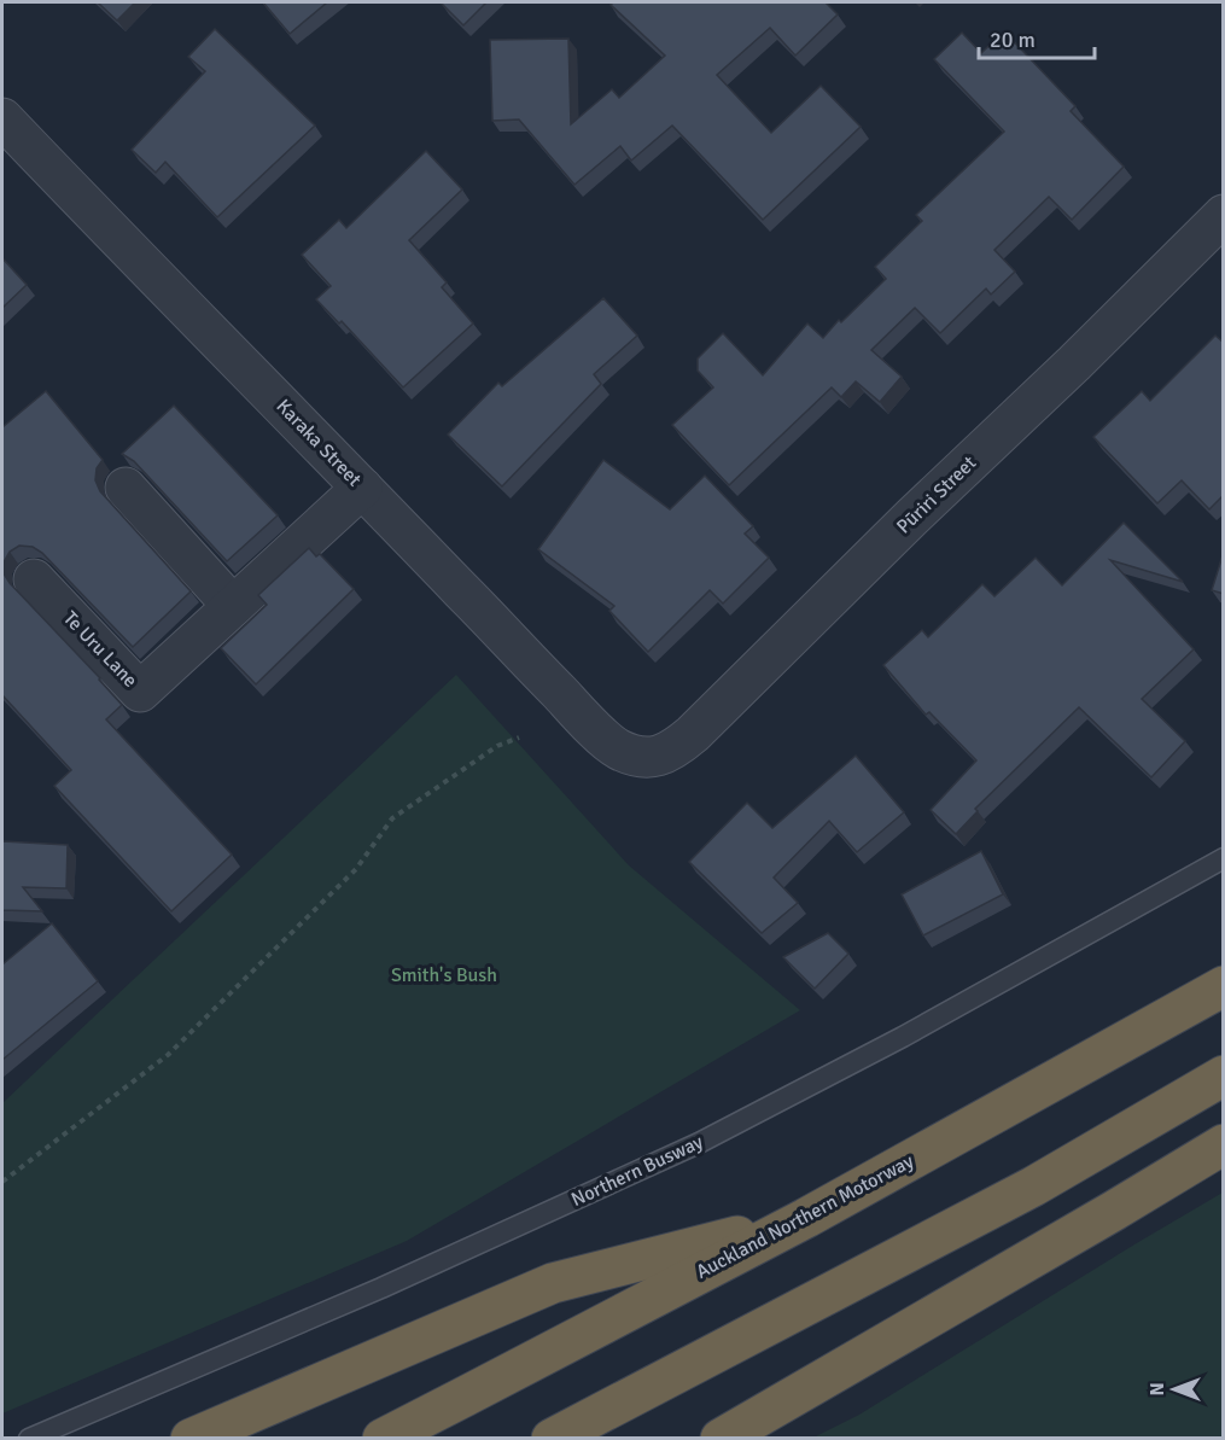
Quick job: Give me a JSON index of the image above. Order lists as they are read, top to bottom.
{
  "streets": {
    "highway": ["Auckland Northern Motorway"],
    "street": ["Karaka Street", "Pūriri Street", "Te Uru Lane"],
    "lane": ["Northern Busway"]
  },
  "crossings": [
    ["Karaka Street", "Pūriri Street"],
    ["Karaka Street", "Te Uru Lane"]
  ],
  "parks": ["Smith's Bush"],
  "scale_bar": "20 m",
  "north": "left"
}
